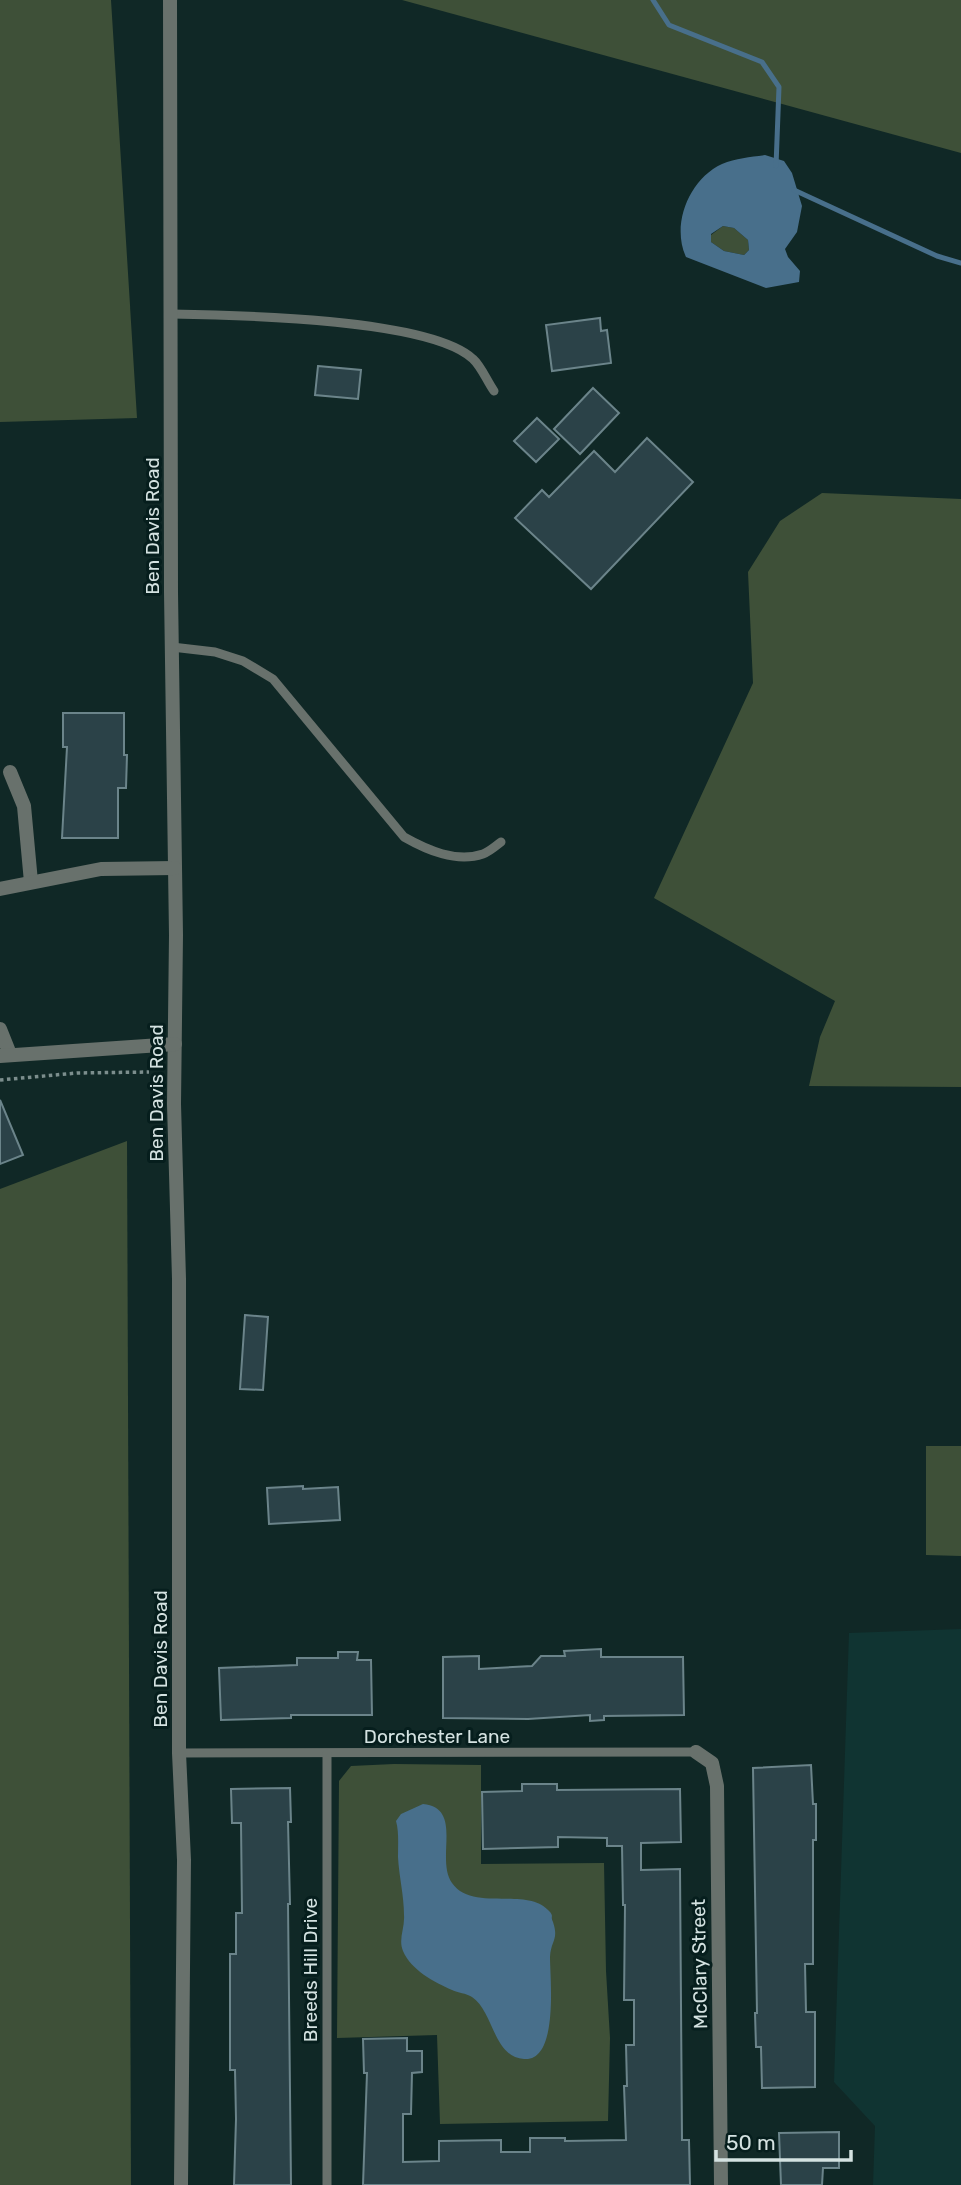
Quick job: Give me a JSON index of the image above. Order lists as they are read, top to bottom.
{
  "streets": {
    "street": ["Ben Davis Road", "McClary Street"],
    "lane": ["Dorchester Lane", "Breeds Hill Drive"]
  },
  "crossings": [
    ["Ben Davis Road", "Dorchester Lane"],
    ["Dorchester Lane", "McClary Street"],
    ["Dorchester Lane", "Breeds Hill Drive"]
  ],
  "scale_bar": "50 m"
}
